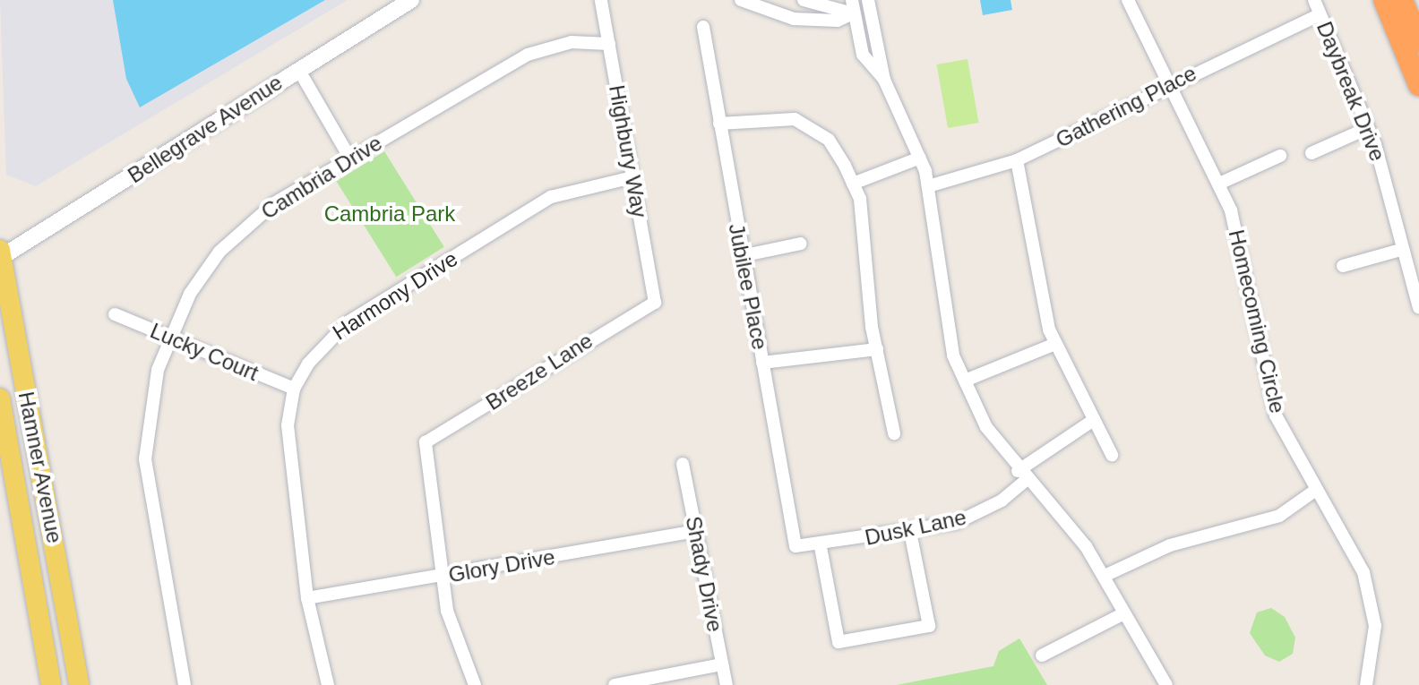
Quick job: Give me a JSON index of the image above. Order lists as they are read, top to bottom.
{
  "streets": {
    "main road": ["Bellegrave Avenue", "Hamner Avenue"],
    "street": [
      "Daybreak Drive",
      "Gathering Place",
      "Highbury Way",
      "Cambria Drive",
      "Jubilee Place",
      "Harmony Drive",
      "Homecoming Circle",
      "Lucky Court",
      "Breeze Lane",
      "Dusk Lane",
      "Glory Drive",
      "Shady Drive"
    ]
  },
  "crossings": [
    ["Daybreak Drive", "Gathering Place"],
    ["Gathering Place", "Homecoming Circle"],
    ["Bellegrave Avenue", "Hamner Avenue"],
    ["Highbury Way", "Cambria Drive"],
    ["Highbury Way", "Harmony Drive"],
    ["Highbury Way", "Breeze Lane"],
    ["Cambria Drive", "Lucky Court"],
    ["Jubilee Place", "Dusk Lane"],
    ["Harmony Drive", "Lucky Court"],
    ["Harmony Drive", "Glory Drive"],
    ["Breeze Lane", "Glory Drive"],
    ["Glory Drive", "Shady Drive"]
  ],
  "parks": ["Cambria Park"]
}
